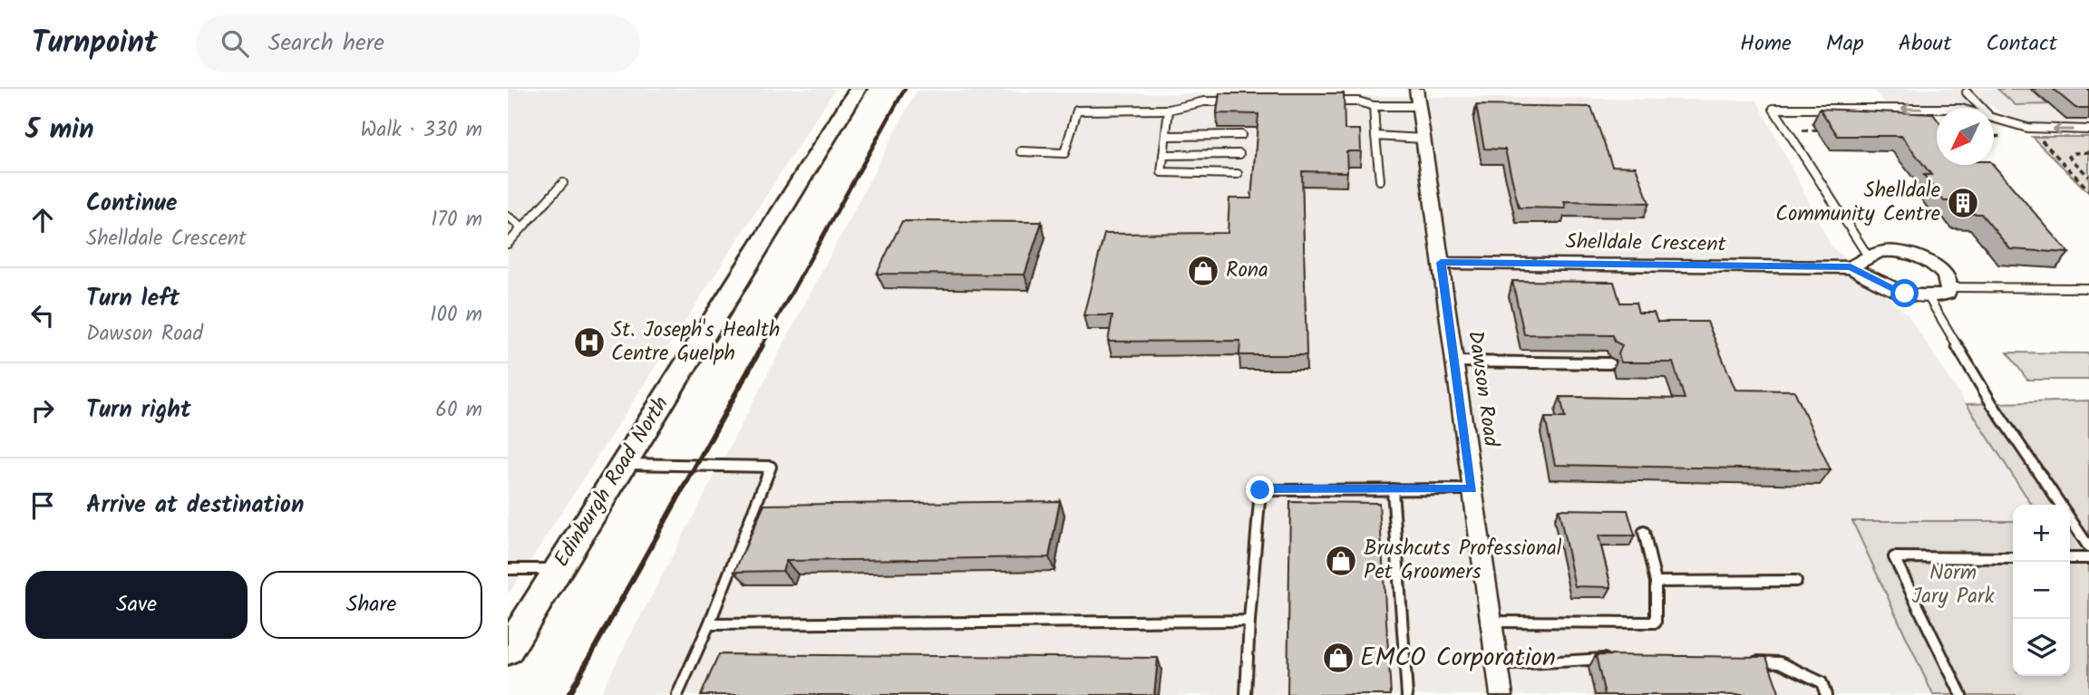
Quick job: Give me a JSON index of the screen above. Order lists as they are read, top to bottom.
{
  "streets": {
    "main road": ["Edinburgh Road North"],
    "street": ["Shelldale Crescent", "Dawson Road"]
  },
  "crossings": [
    ["Shelldale Crescent", "Dawson Road"]
  ],
  "parks": ["Norm Jary Park"],
  "places": {
    "building": ["Shelldale Community Centre"],
    "shop": ["Rona", "Brushcuts Professional Pet Groomers", "EMCO Corporation"],
    "hospital": ["St. Joseph's Health Centre Guelph"]
  },
  "north": "bottom left",
  "page": {
    "header": "Turnpoint",
    "search": "Search here",
    "nav": [
      "Home",
      "Map",
      "About",
      "Contact"
    ],
    "heading": ["5 min", "Walk · 330 m"],
    "list": [
      ["Continue", "Shelldale Crescent", "170 m"],
      ["Turn left", "Dawson Road", "100 m"],
      ["Turn right", "60 m"],
      "Arrive at destination"
    ],
    "map_buttons": ["+", "−"],
    "buttons": ["Save", "Share"]
  }
}
